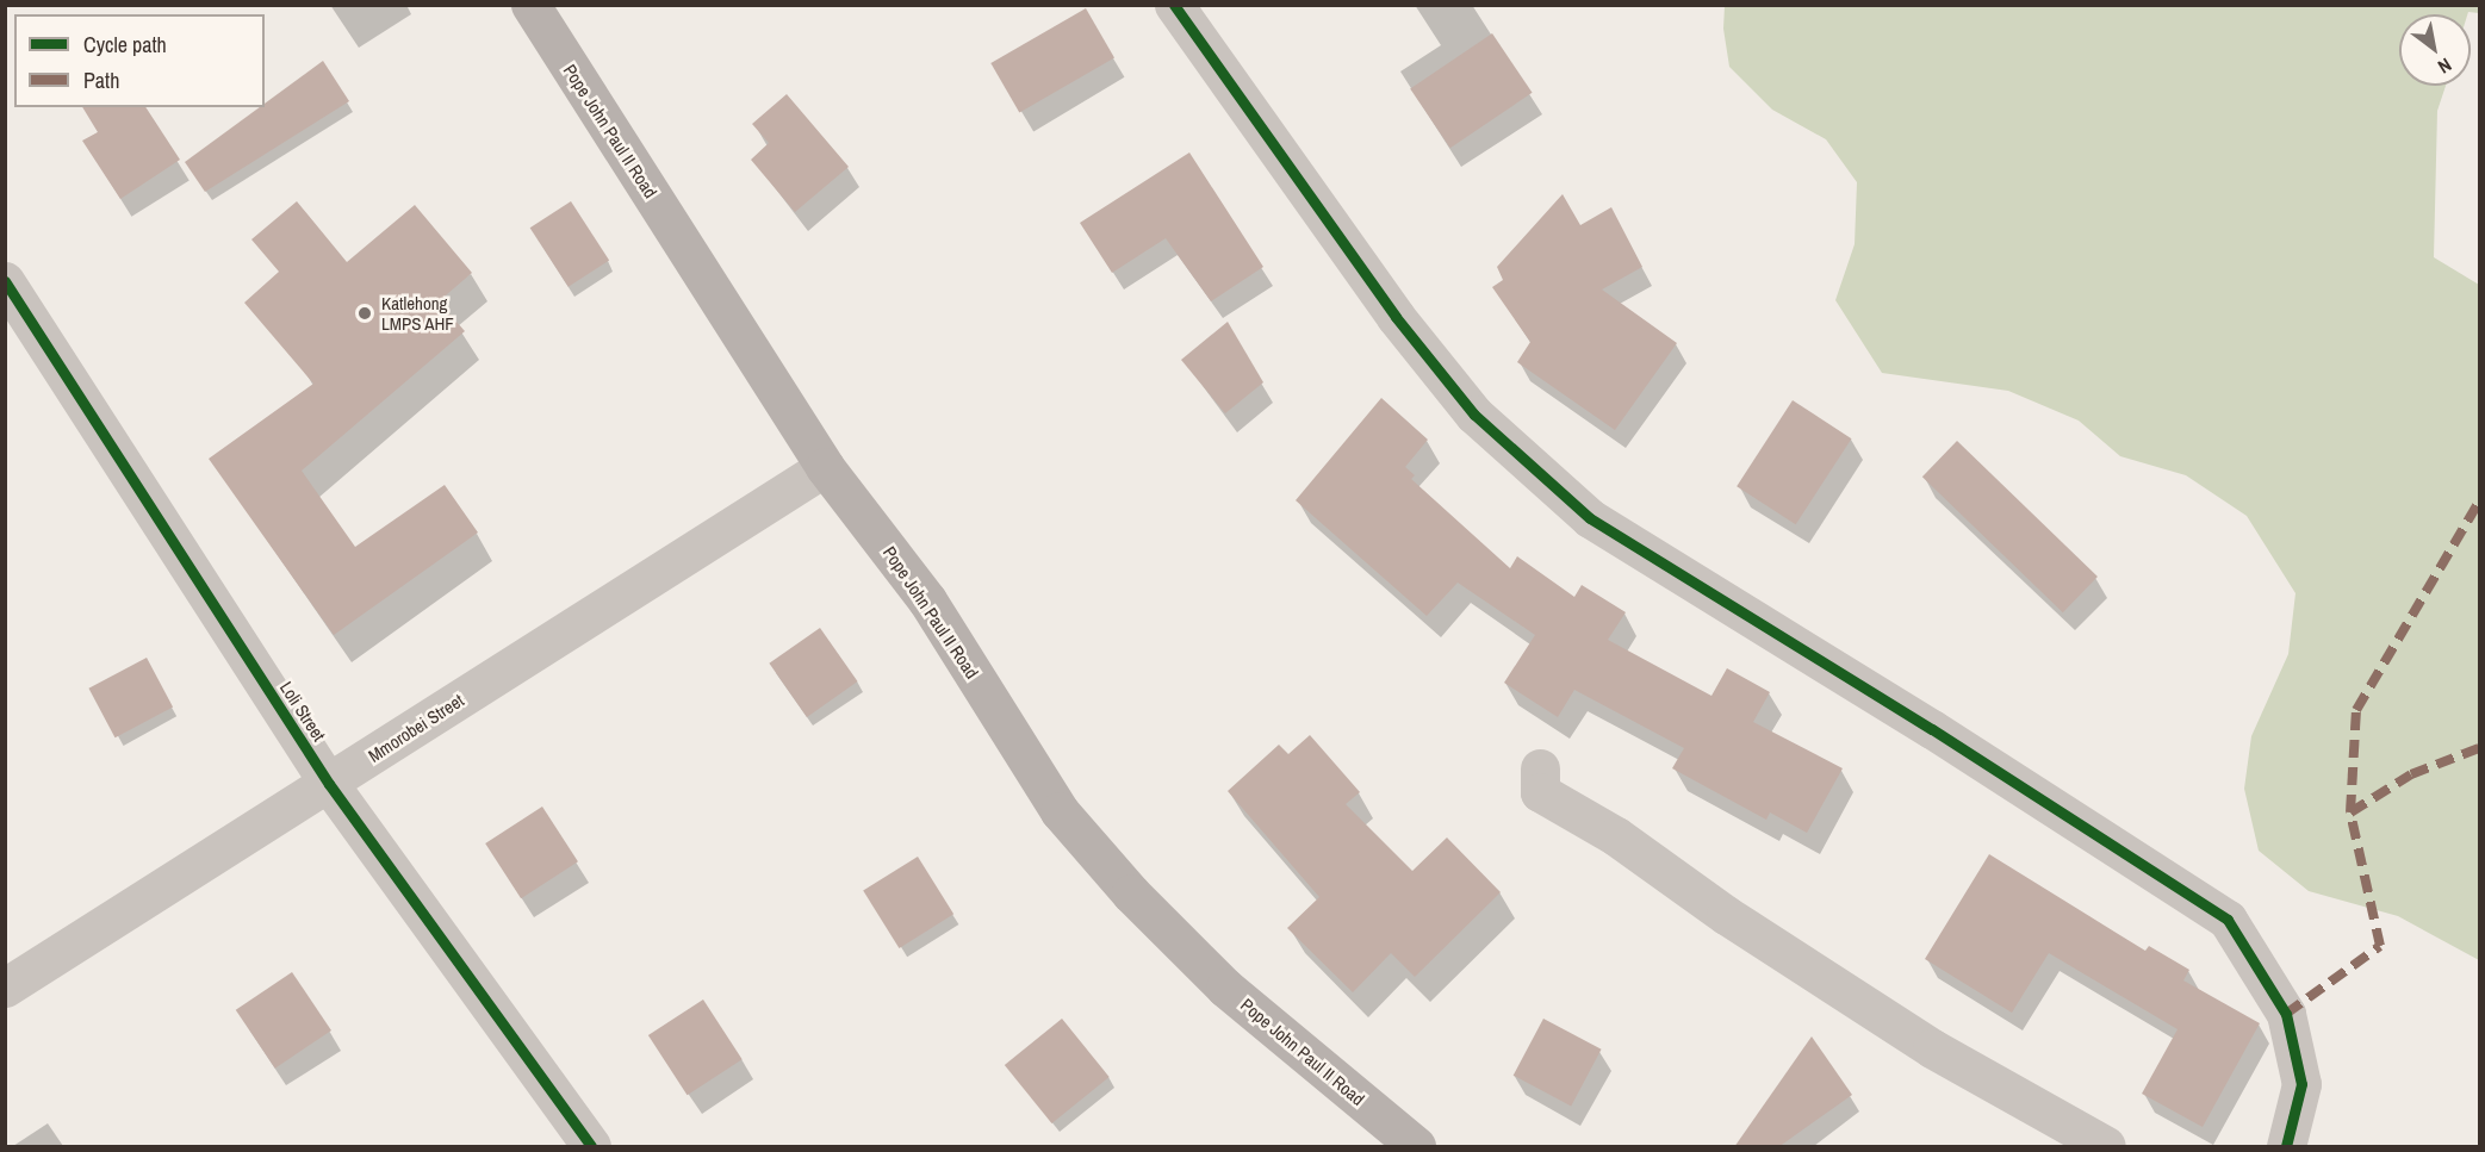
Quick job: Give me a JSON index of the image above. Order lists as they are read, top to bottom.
{
  "streets": {
    "main road": ["Pope John Paul II Road"],
    "street": ["Loli Street", "Mmorobei Street"]
  },
  "crossings": [
    ["Pope John Paul II Road", "Mmorobei Street"],
    ["Loli Street", "Mmorobei Street"]
  ],
  "places": ["Katlehong LMPS AHF"],
  "legend": ["Cycle path", "Path"],
  "north": "bottom right"
}
